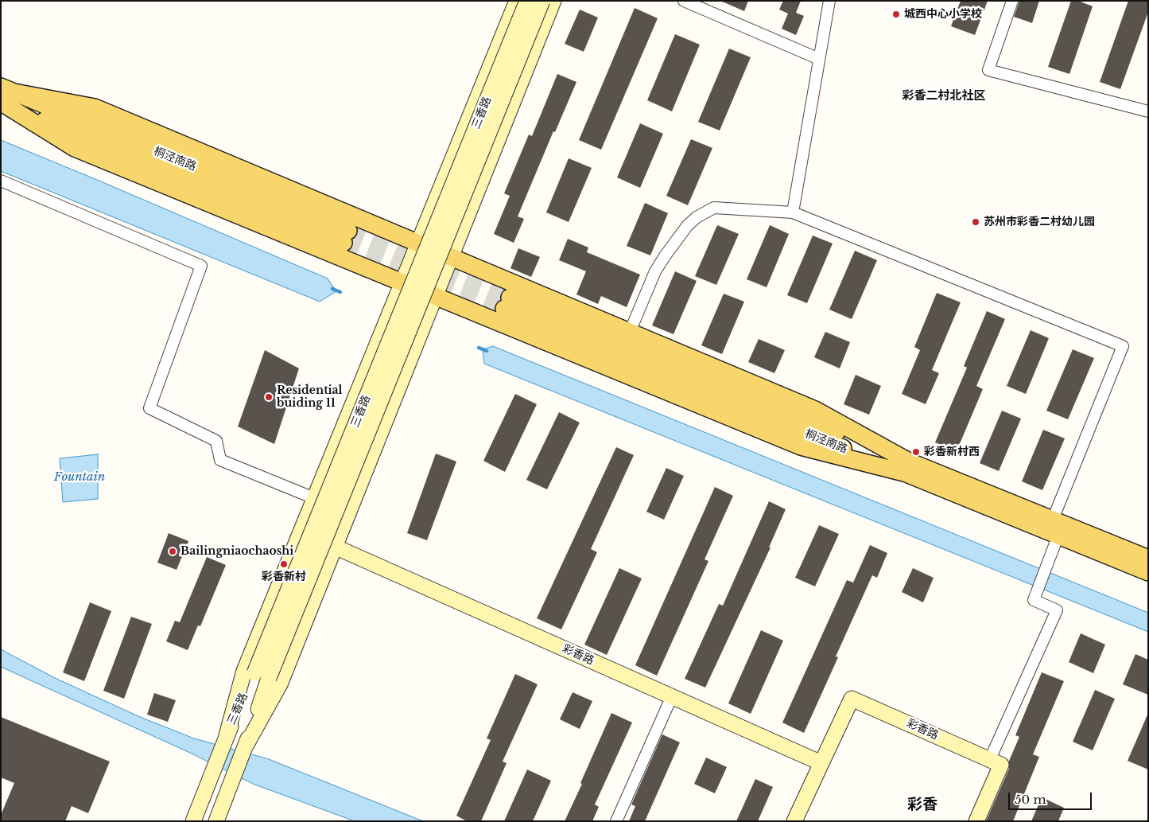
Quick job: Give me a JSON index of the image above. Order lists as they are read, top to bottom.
{
  "streets": {
    "main road": ["三香路", "桐泾南路", "彩香路"]
  },
  "districts": ["彩香二村北社区", "彩香"],
  "water": ["Fountain"],
  "places": [
    "城西中心小学校",
    "苏州市彩香二村幼儿园",
    "Residential buiding 11",
    "彩香新村西",
    "Bailingniaochaoshi",
    "彩香新村"
  ],
  "scale_bar": "50 m"
}
